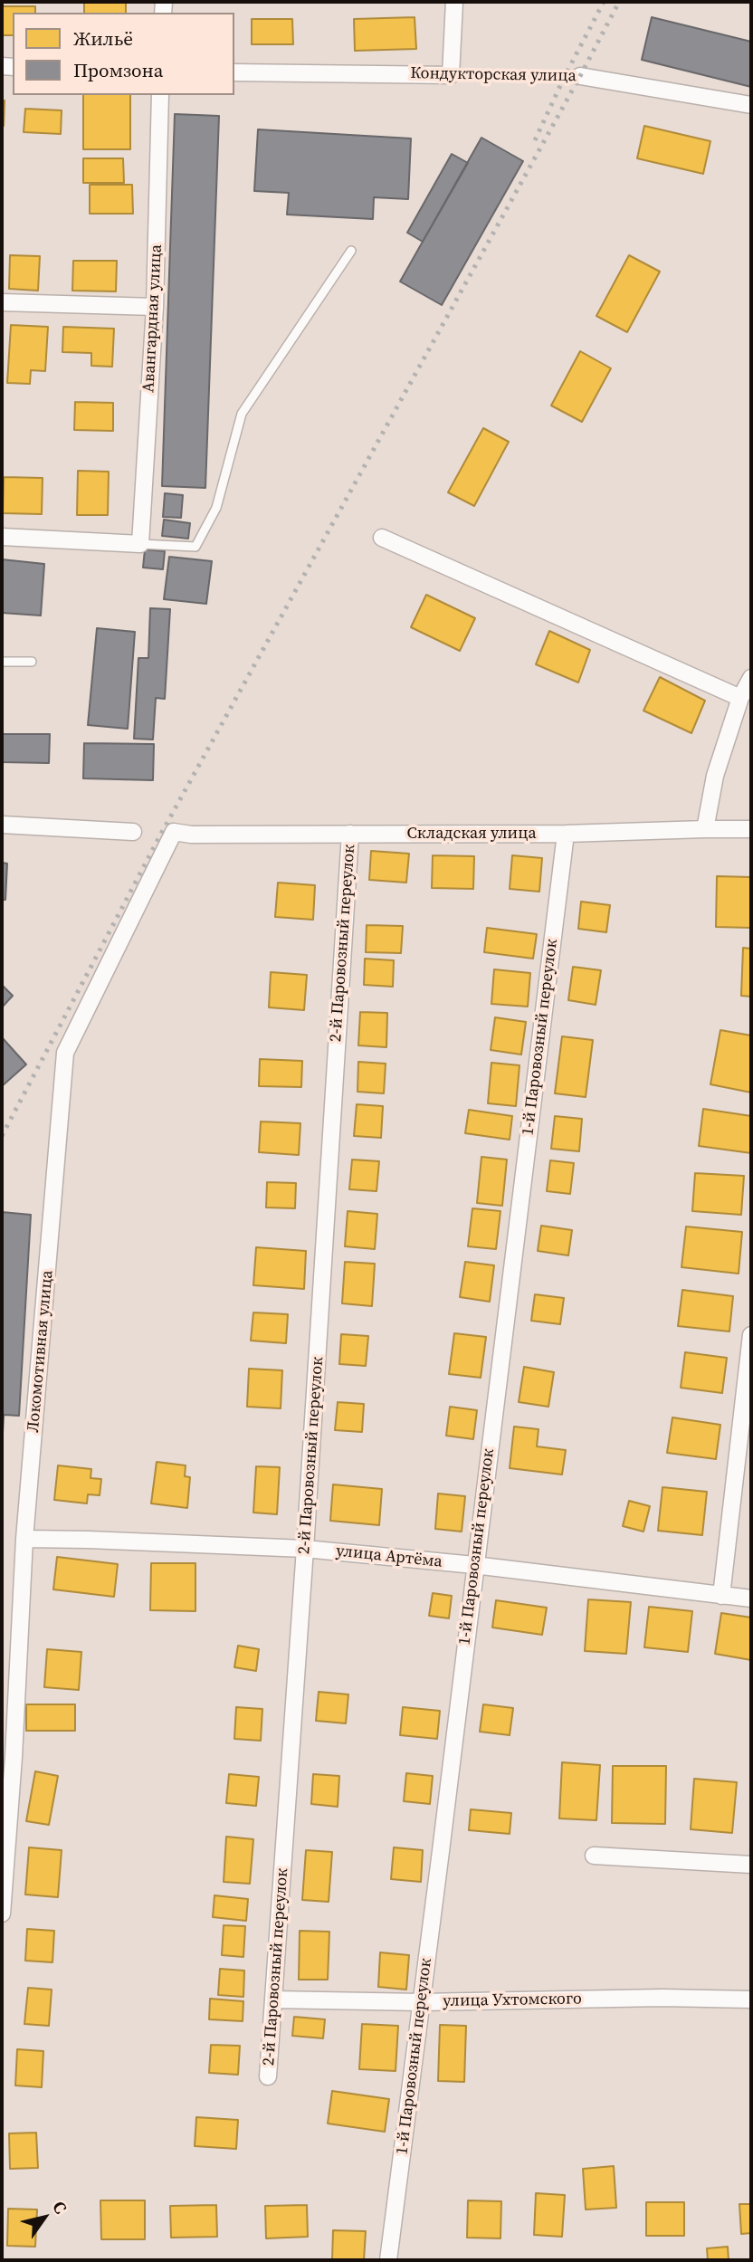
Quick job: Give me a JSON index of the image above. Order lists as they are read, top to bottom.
{
  "streets": {
    "street": [
      "Кондукторская улица",
      "Авангардная улица",
      "Складская улица",
      "2-й Паровозный переулок",
      "1-й Паровозный переулок",
      "Локомотивная улица",
      "улица Артёма",
      "улица Ухтомского"
    ]
  },
  "crossings": [
    ["Складская улица", "2-й Паровозный переулок"],
    ["Складская улица", "1-й Паровозный переулок"],
    ["Складская улица", "Локомотивная улица"],
    ["2-й Паровозный переулок", "улица Артёма"],
    ["2-й Паровозный переулок", "улица Ухтомского"],
    ["1-й Паровозный переулок", "улица Артёма"],
    ["1-й Паровозный переулок", "улица Ухтомского"],
    ["Локомотивная улица", "улица Артёма"]
  ],
  "legend": ["Жильё", "Промзона"],
  "north": "top right"
}
